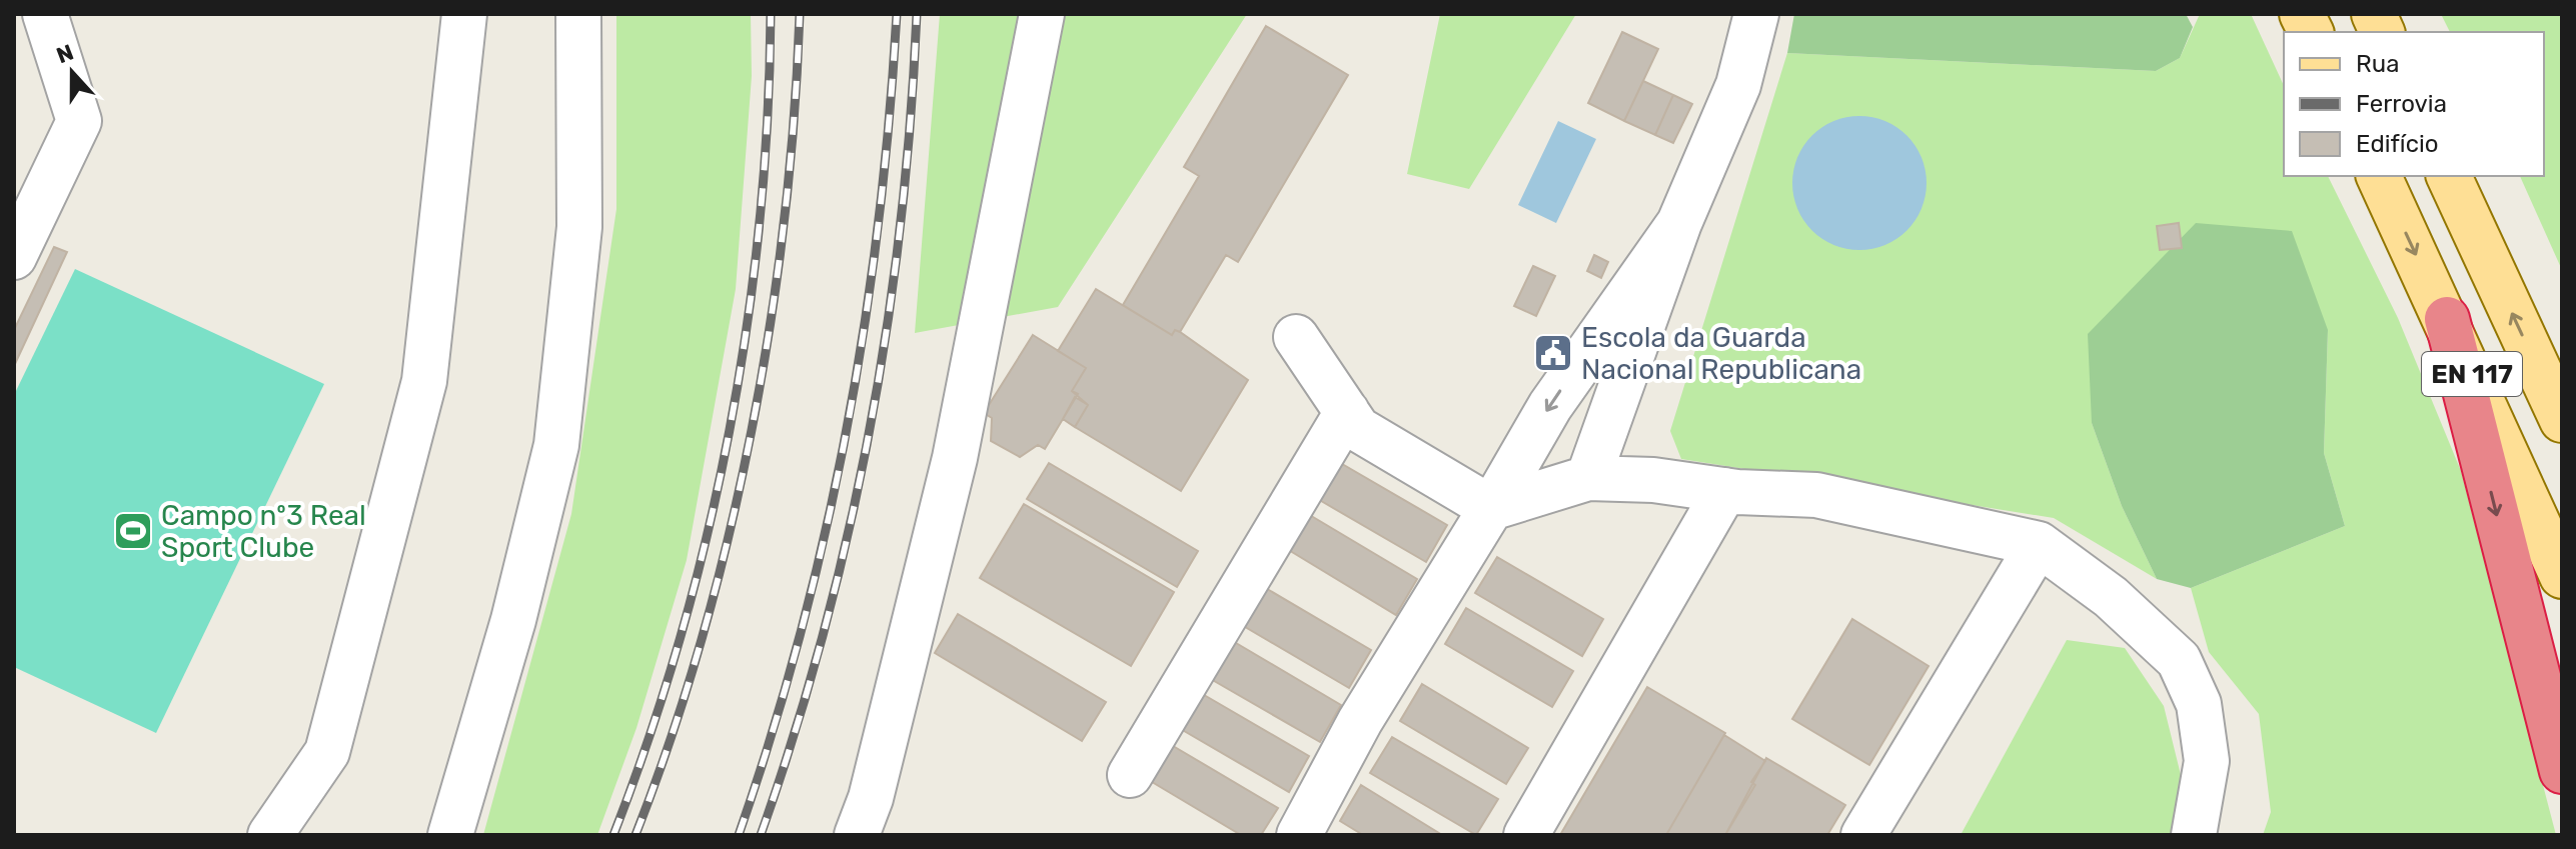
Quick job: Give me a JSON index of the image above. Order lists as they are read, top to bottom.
{
  "streets": {
    "main road": ["EN 117"]
  },
  "places": {
    "public building": ["Escola da Guarda Nacional Republicana"],
    "sports": ["Campo nº3 Real Sport Clube"]
  },
  "legend": ["Rua", "Ferrovia", "Edifício"],
  "north": "top"
}
